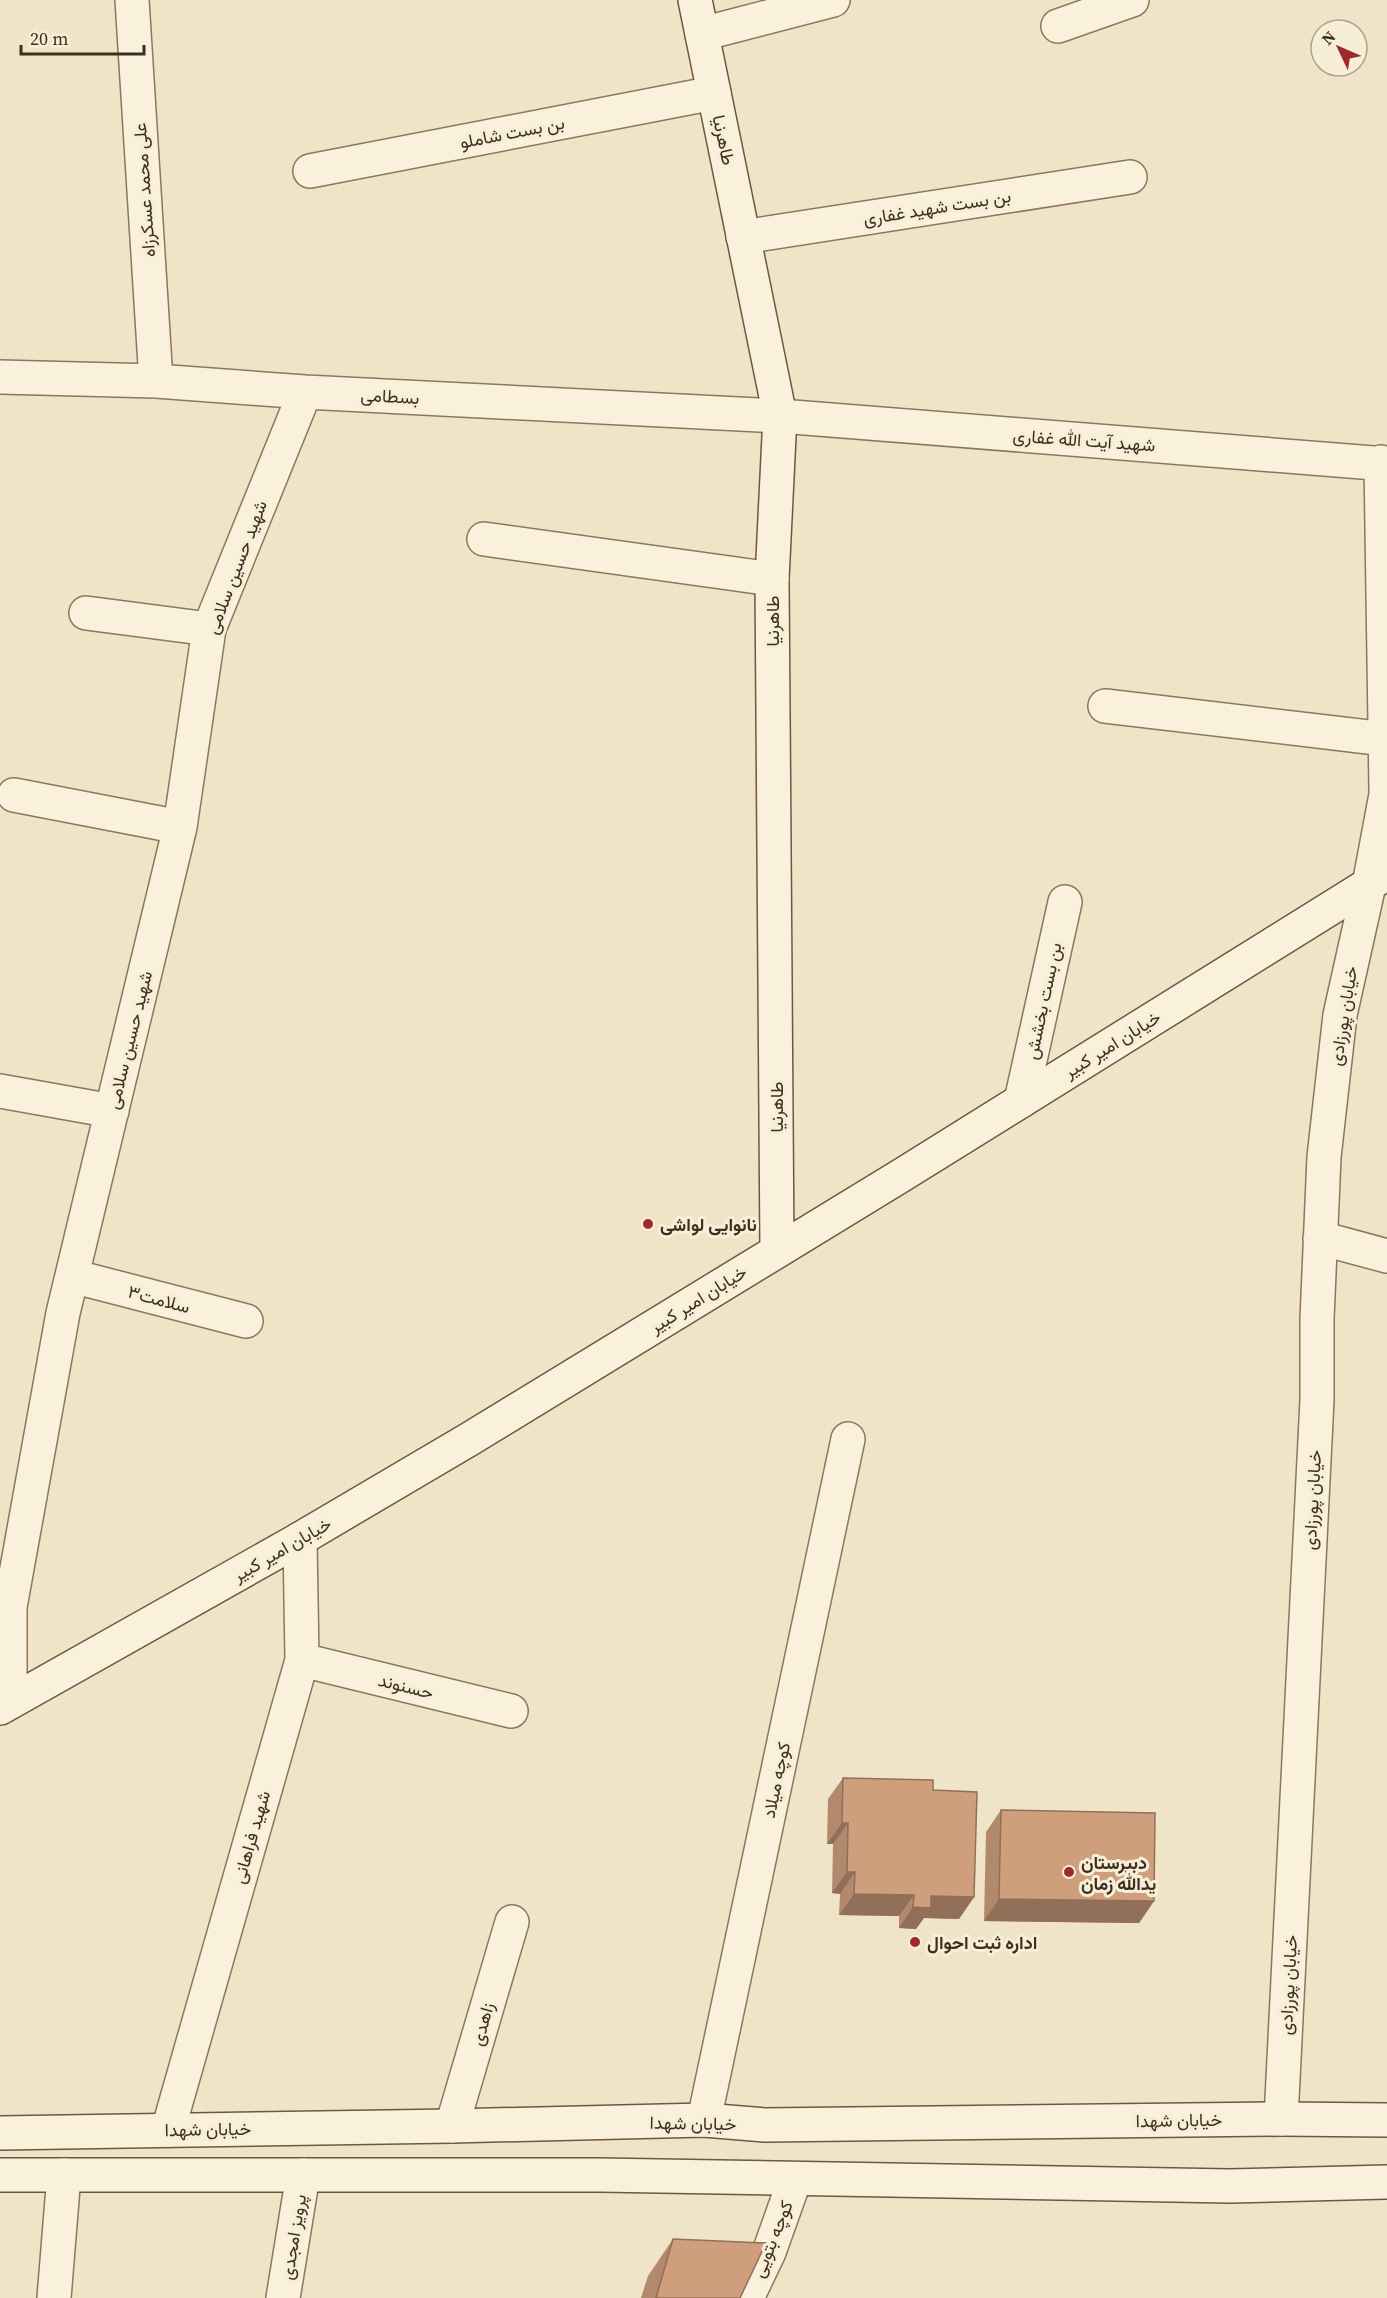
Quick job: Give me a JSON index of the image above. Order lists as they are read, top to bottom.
{
  "streets": {
    "street": [
      "بن بست شاملو",
      "طاهرنیا",
      "علی محمد عسکرزاه",
      "بن بست شهید غفاری",
      "بسطامی",
      "شهید آیت الله غفاری",
      "شهید حسین سلامی",
      "بن بست بخشش",
      "خیابان پورزادی",
      "خیابان امیر کبیر",
      "سلامت۳",
      "حسنوند",
      "کوچه میلاد",
      "شهید فراهانی",
      "زاهدی",
      "خیابان شهدا",
      "پرویز امجدی",
      "کوچه بتویی"
    ]
  },
  "crossings": [
    ["بن بست شاملو", "طاهرنیا"],
    ["طاهرنیا", "بن بست شهید غفاری"],
    ["طاهرنیا", "بسطامی"],
    ["طاهرنیا", "شهید آیت الله غفاری"],
    ["طاهرنیا", "خیابان امیر کبیر"],
    ["علی محمد عسکرزاه", "بسطامی"],
    ["بسطامی", "شهید آیت الله غفاری"],
    ["بسطامی", "شهید حسین سلامی"],
    ["شهید آیت الله غفاری", "خیابان پورزادی"],
    ["شهید حسین سلامی", "خیابان امیر کبیر"],
    ["شهید حسین سلامی", "سلامت۳"],
    ["بن بست بخشش", "خیابان امیر کبیر"],
    ["خیابان پورزادی", "خیابان امیر کبیر"],
    ["خیابان پورزادی", "خیابان شهدا"],
    ["خیابان امیر کبیر", "شهید فراهانی"],
    ["حسنوند", "شهید فراهانی"],
    ["کوچه میلاد", "خیابان شهدا"],
    ["شهید فراهانی", "خیابان شهدا"],
    ["زاهدی", "خیابان شهدا"]
  ],
  "places": ["نانوایی لواشی", "دبیرستان یدالله زمان", "اداره ثبت احوال"],
  "scale_bar": "20 m",
  "north": "top left"
}
